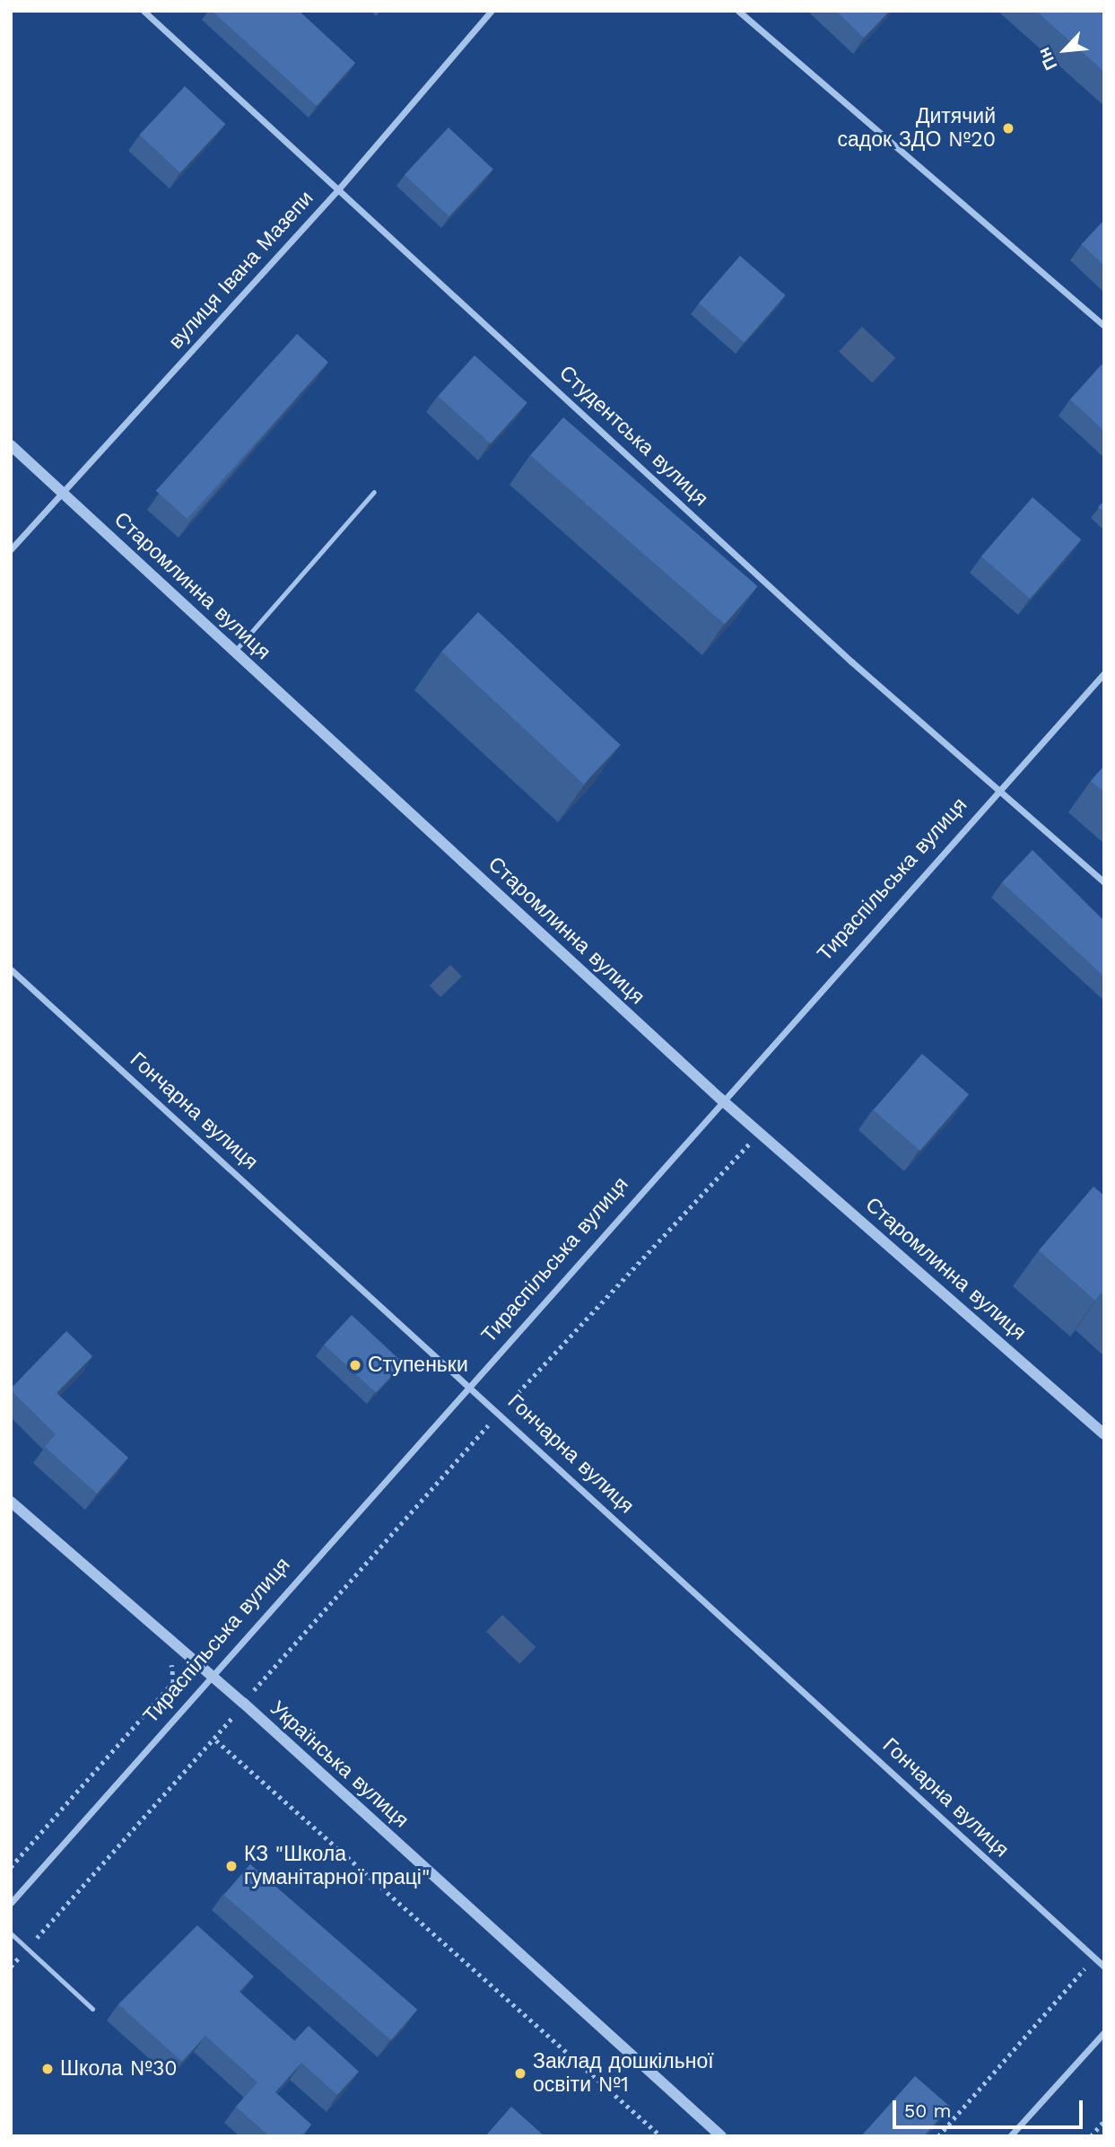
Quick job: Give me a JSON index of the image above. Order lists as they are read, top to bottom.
{
  "streets": {
    "street": [
      "вулиця Івана Мазепи",
      "Студентська вулиця",
      "Старомлинна вулиця",
      "Тираспільська вулиця",
      "Гончарна вулиця",
      "Українська вулиця"
    ]
  },
  "crossings": [
    ["вулиця Івана Мазепи", "Студентська вулиця"],
    ["вулиця Івана Мазепи", "Старомлинна вулиця"],
    ["Студентська вулиця", "Тираспільська вулиця"],
    ["Старомлинна вулиця", "Тираспільська вулиця"],
    ["Тираспільська вулиця", "Гончарна вулиця"],
    ["Тираспільська вулиця", "Українська вулиця"]
  ],
  "places": [
    "Дитячий садок ЗДО №20",
    "Ступеньки",
    "КЗ \"Школа гуманітарної праці\"",
    "Школа №30",
    "Заклад дошкільної освіти №1"
  ],
  "scale_bar": "50 m",
  "north": "bottom left"
}
